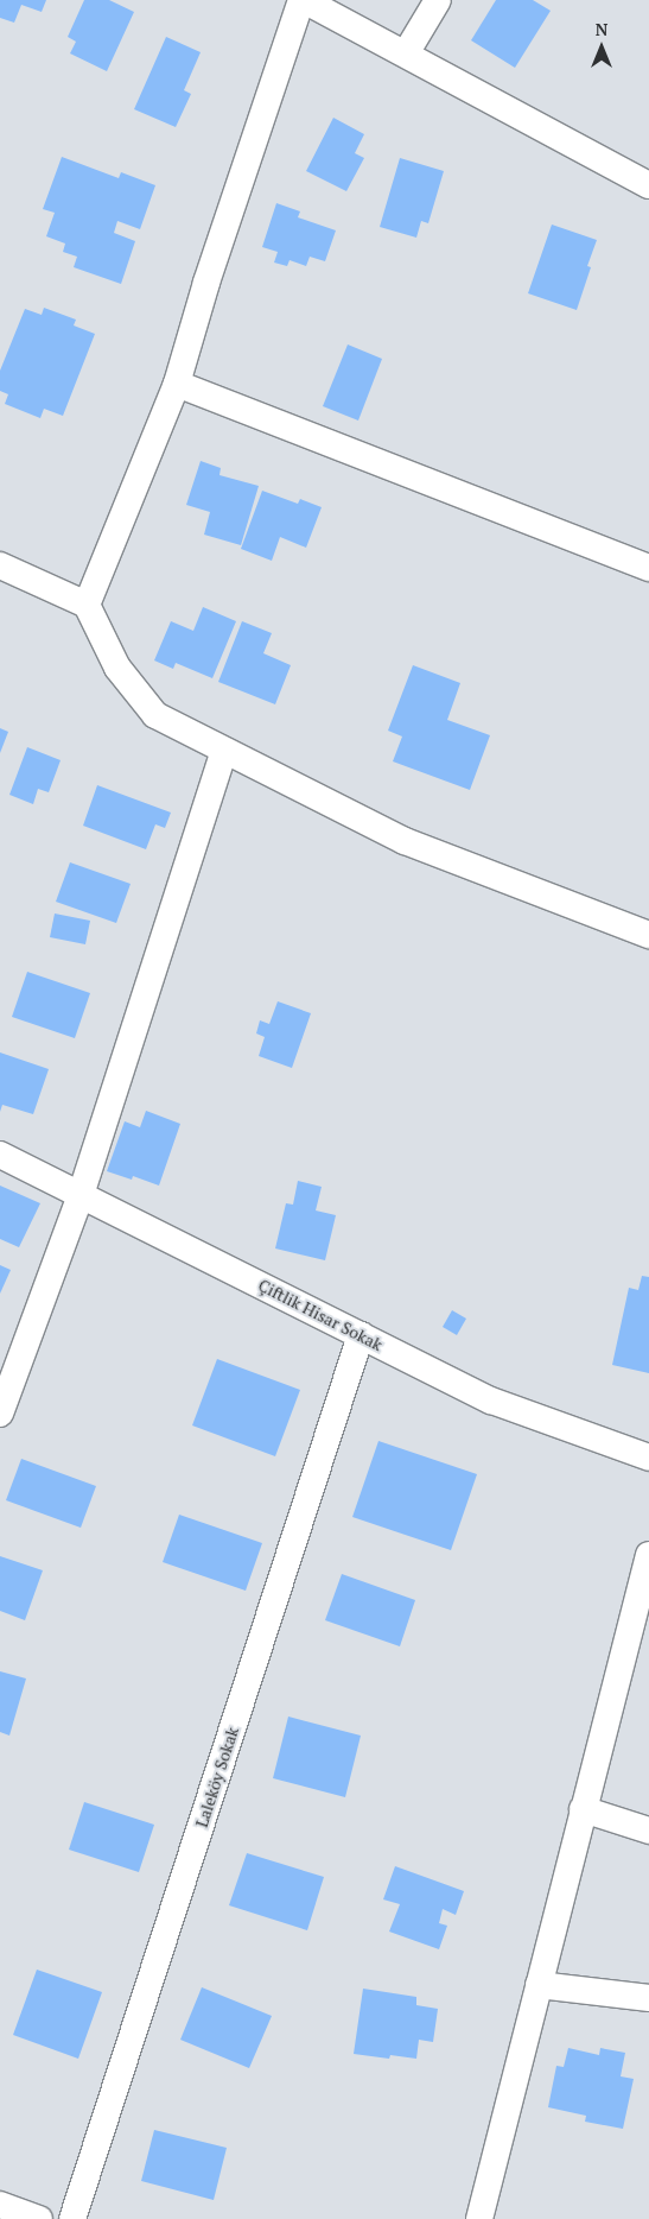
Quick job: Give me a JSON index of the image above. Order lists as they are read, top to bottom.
{
  "streets": {
    "street": ["Çiftlik Hisar Sokak", "Laleköy Sokak"]
  },
  "crossings": [
    ["Çiftlik Hisar Sokak", "Laleköy Sokak"]
  ],
  "north": "top"
}
